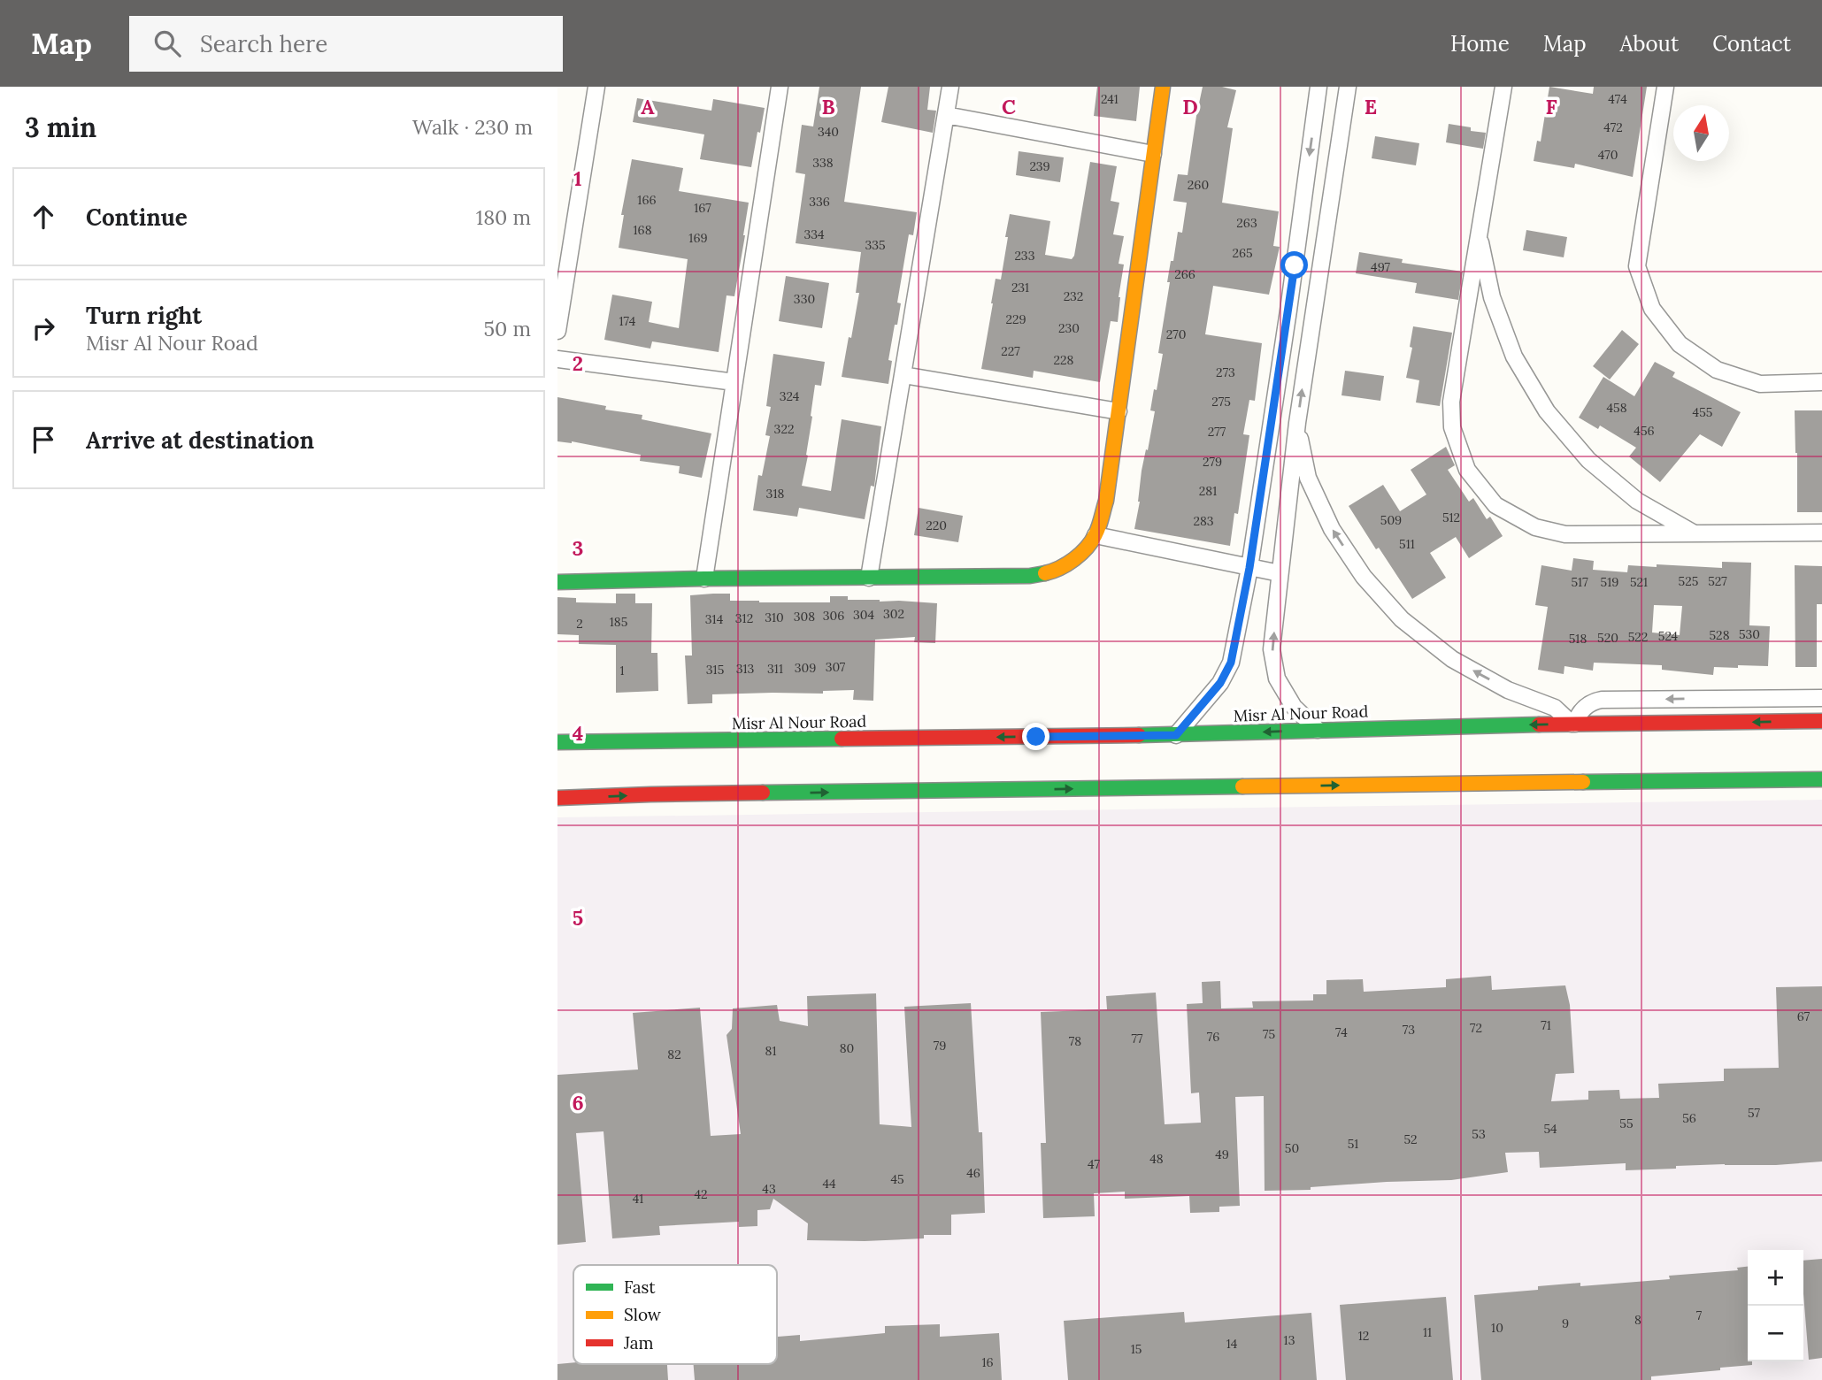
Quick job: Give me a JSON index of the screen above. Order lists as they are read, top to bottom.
{
  "streets": {
    "street": ["Misr Al Nour Road"]
  },
  "house_numbers": [
    "241",
    "474",
    "472",
    "340",
    "470",
    "338",
    "239",
    "260",
    "166",
    "336",
    "167",
    "263",
    "168",
    "334",
    "169",
    "335",
    "265",
    "233",
    "497",
    "266",
    "231",
    "232",
    "330",
    "229",
    "174",
    "230",
    "270",
    "227",
    "228",
    "273",
    "324",
    "275",
    "458",
    "455",
    "322",
    "456",
    "277",
    "279",
    "281",
    "318",
    "512",
    "509",
    "283",
    "220",
    "511",
    "525",
    "527",
    "517",
    "519",
    "521",
    "302",
    "304",
    "306",
    "308",
    "310",
    "312",
    "314",
    "185",
    "2",
    "530",
    "528",
    "524",
    "522",
    "520",
    "518",
    "307",
    "309",
    "313",
    "311",
    "315",
    "1",
    "67",
    "71",
    "72",
    "73",
    "74",
    "75",
    "76",
    "77",
    "78",
    "79",
    "80",
    "81",
    "82",
    "57",
    "56",
    "55",
    "54",
    "53",
    "52",
    "51",
    "50",
    "49",
    "48",
    "47",
    "46",
    "45",
    "44",
    "43",
    "42",
    "41",
    "7",
    "8",
    "9",
    "10",
    "11",
    "12",
    "13",
    "14",
    "15",
    "16"
  ],
  "legend": ["Fast", "Slow", "Jam"],
  "north": "top",
  "page": {
    "header": "Map",
    "search": "Search here",
    "nav": [
      "Home",
      "Map",
      "About",
      "Contact"
    ],
    "heading": ["3 min", "Walk · 230 m"],
    "list": [
      ["Continue", "180 m"],
      ["Turn right", "Misr Al Nour Road", "50 m"],
      "Arrive at destination"
    ],
    "map_buttons": ["+", "−"]
  },
  "grid": {
    "columns": [
      "A",
      "B",
      "C",
      "D",
      "E",
      "F"
    ],
    "rows": [
      "1",
      "2",
      "3",
      "4",
      "5",
      "6"
    ]
  }
}
